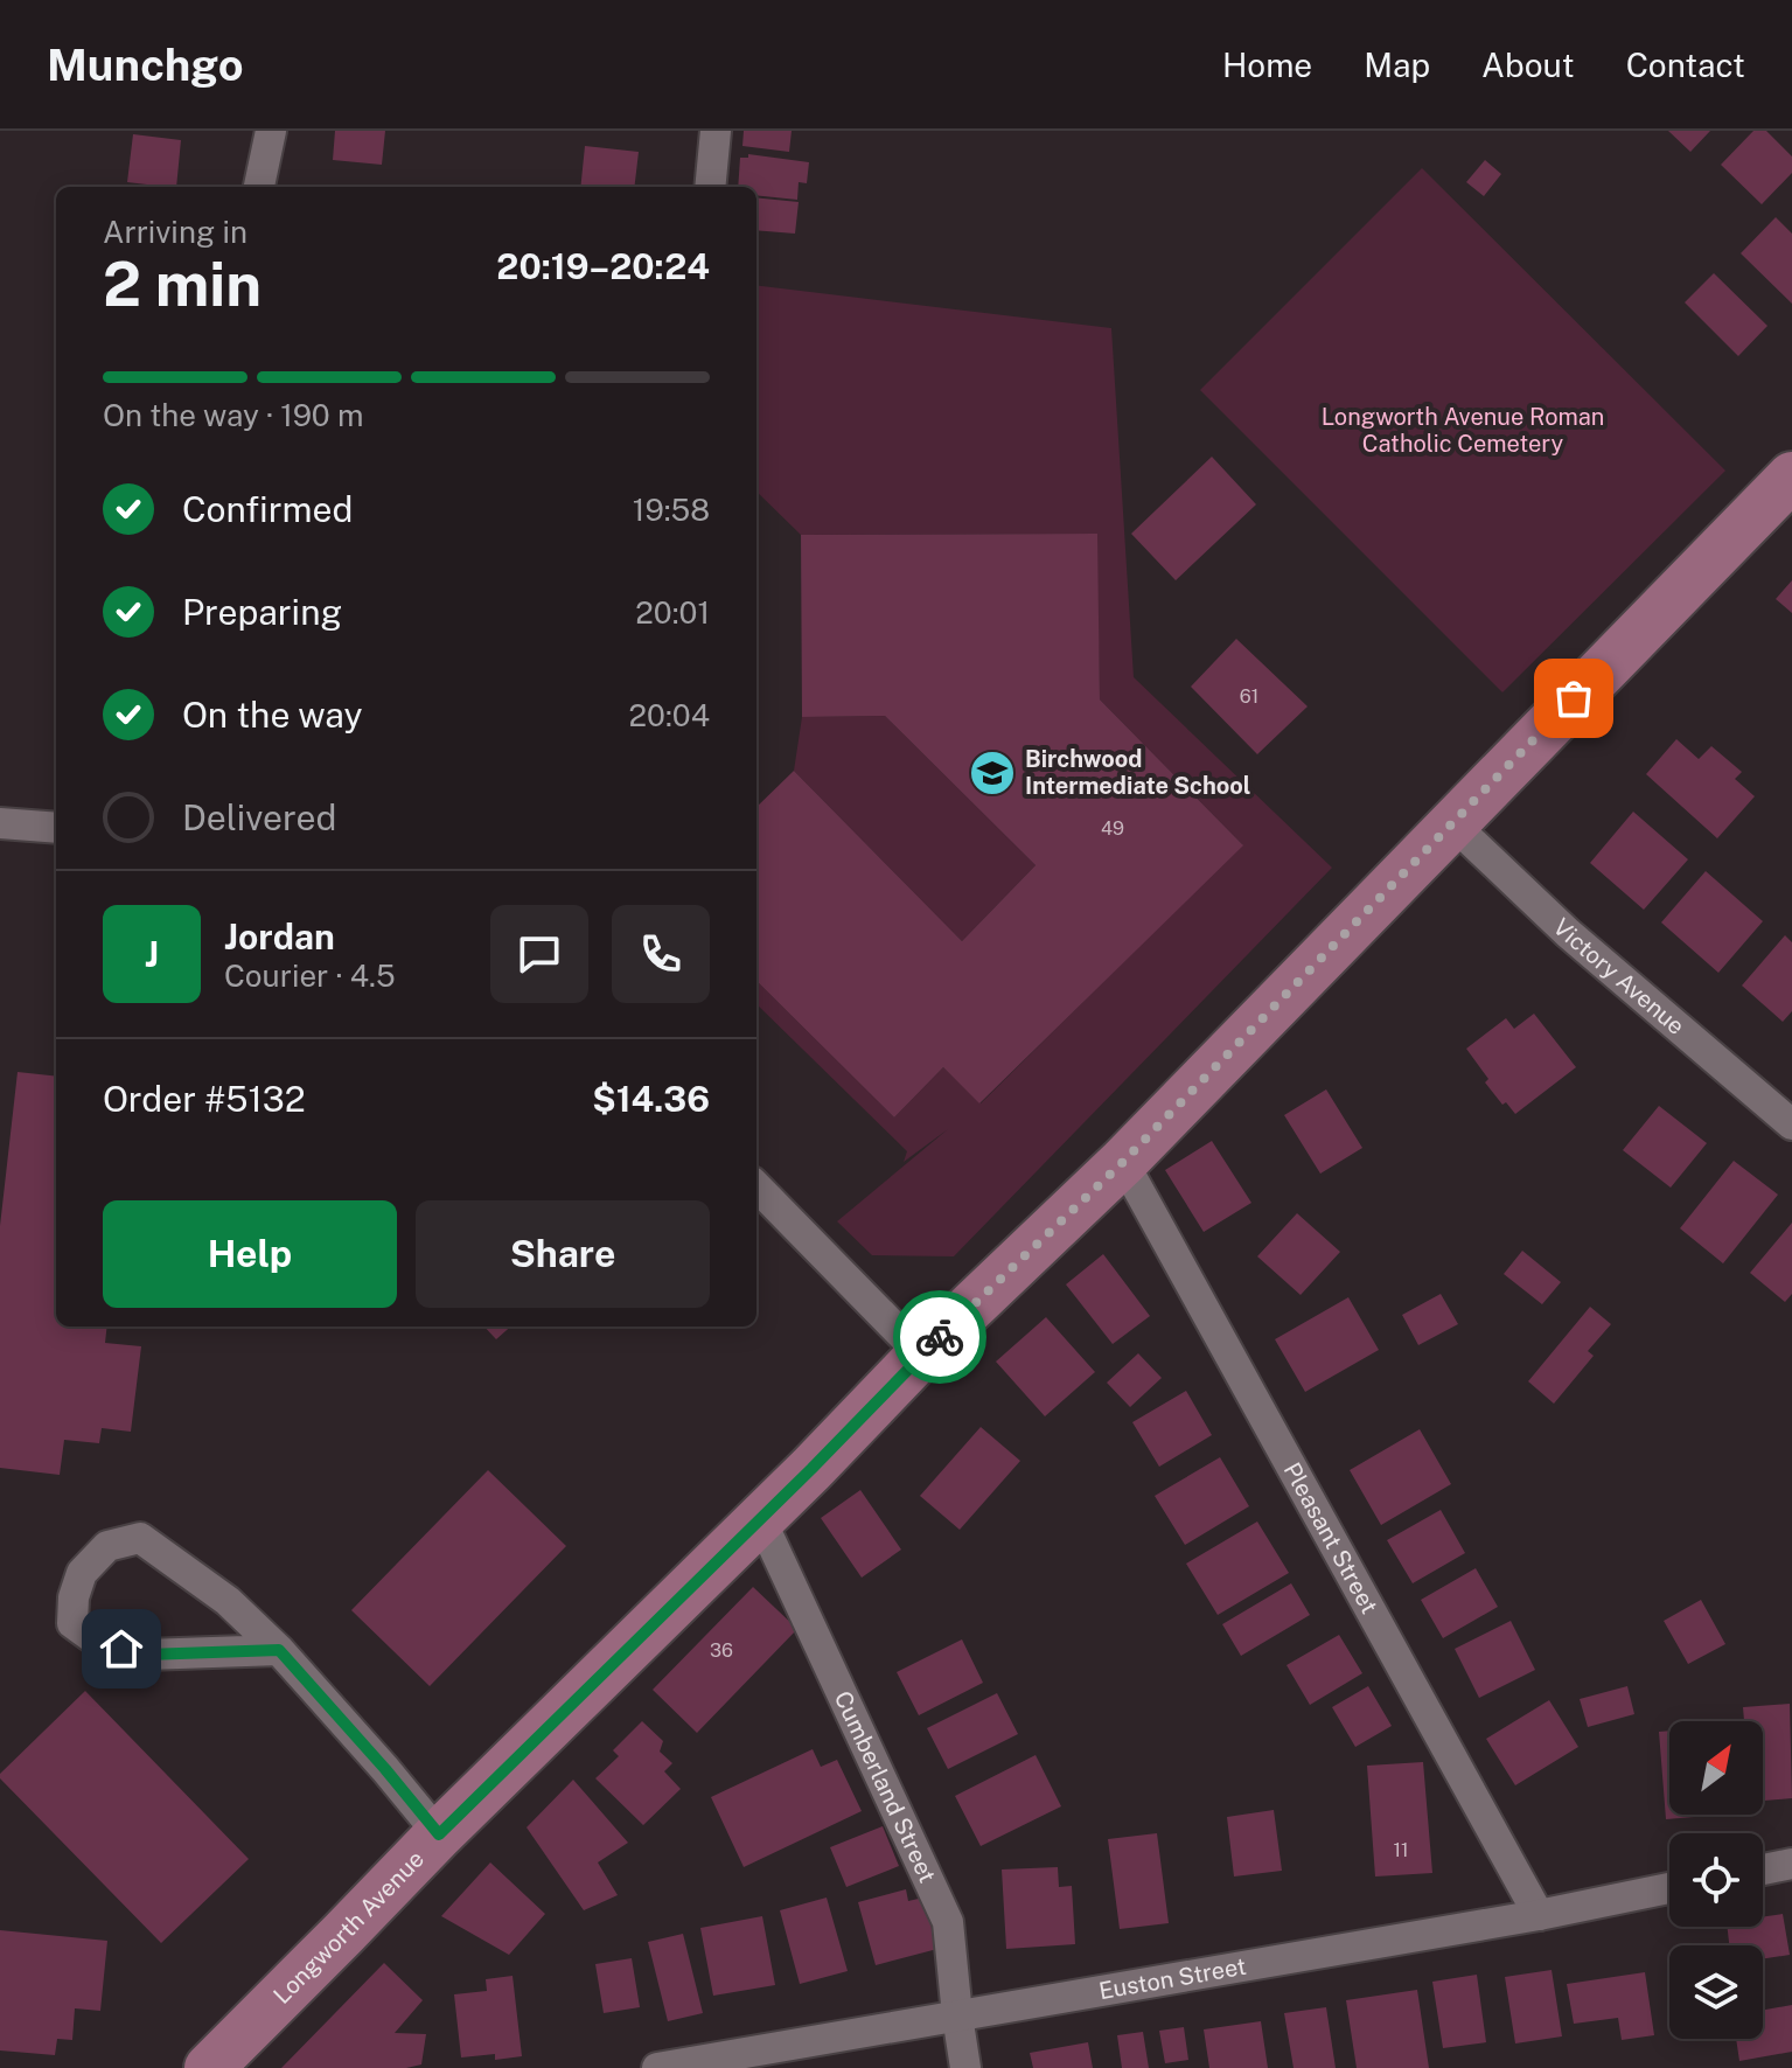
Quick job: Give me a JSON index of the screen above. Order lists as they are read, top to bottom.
{
  "streets": {
    "main road": ["Longworth Avenue"],
    "street": [
      "Victory Avenue",
      "Pleasant Street",
      "Cumberland Street",
      "Euston Street"
    ]
  },
  "crossings": [
    ["Victory Avenue", "Longworth Avenue"],
    ["Pleasant Street", "Longworth Avenue"],
    ["Pleasant Street", "Euston Street"],
    ["Cumberland Street", "Longworth Avenue"],
    ["Cumberland Street", "Euston Street"]
  ],
  "parks": ["Longworth Avenue Roman Catholic Cemetery"],
  "places": {
    "school or university": ["Birchwood Intermediate School"]
  },
  "house_numbers": [
    "61",
    "49",
    "36",
    "11"
  ],
  "north": "top right",
  "page": {
    "header": "Munchgo",
    "nav": [
      "Home",
      "Map",
      "About",
      "Contact"
    ],
    "heading": ["2 min", "Arriving in", "20:19–20:24"],
    "panel": [
      "Jordan",
      "Courier · 4.5",
      "Order #5132",
      "$14.36"
    ],
    "bar": "On the way · 190 m",
    "list": [
      ["Confirmed", "19:58"],
      ["Preparing", "20:01"],
      ["On the way", "20:04"],
      "Delivered"
    ],
    "round": "J",
    "buttons": ["Help", "Share"]
  }
}
